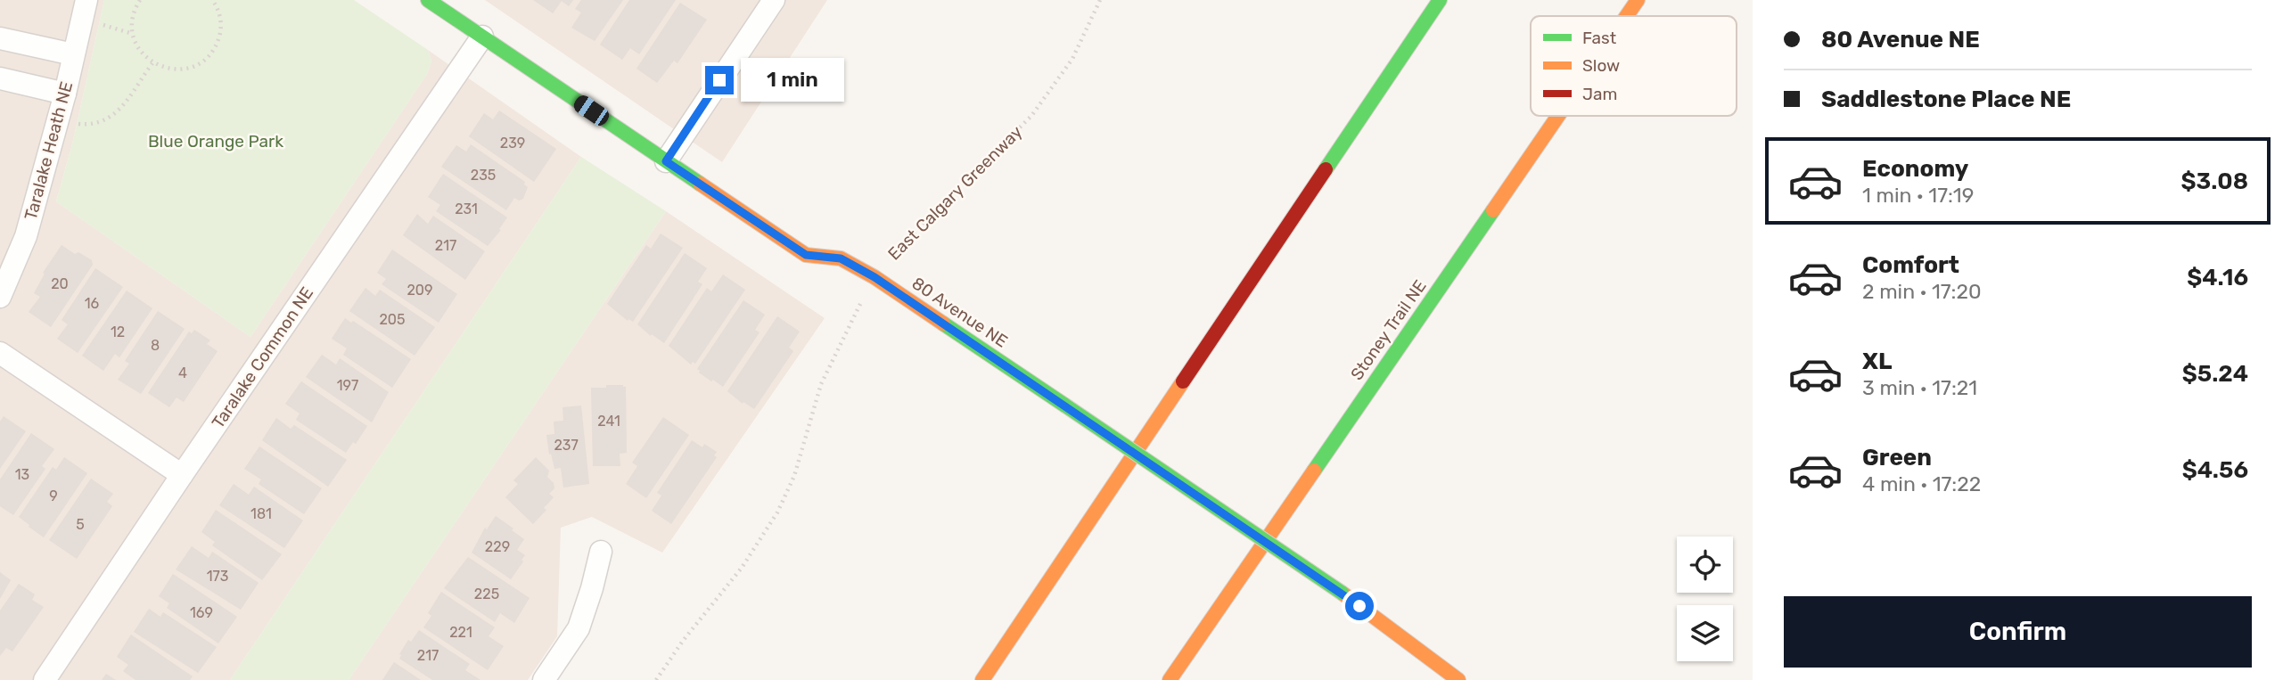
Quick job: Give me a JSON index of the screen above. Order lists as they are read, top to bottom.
{
  "streets": {
    "main road": ["80 Avenue NE", "Stoney Trail NE"],
    "street": ["Taralake Heath NE", "Taralake Common NE"],
    "path": ["East Calgary Greenway"]
  },
  "crossings": [
    ["East Calgary Greenway", "80 Avenue NE"],
    ["80 Avenue NE", "Taralake Common NE"]
  ],
  "parks": ["Blue Orange Park"],
  "house_numbers": [
    "239",
    "235",
    "231",
    "217",
    "20",
    "209",
    "16",
    "205",
    "12",
    "8",
    "4",
    "197",
    "241",
    "237",
    "13",
    "9",
    "181",
    "5",
    "229",
    "173",
    "225",
    "169",
    "221",
    "217"
  ],
  "legend": ["Fast", "Slow", "Jam"],
  "page": {
    "banner": ["80 Avenue NE", "Saddlestone Place NE"],
    "bubble": "1 min",
    "list": [
      {
        "name": "Economy",
        "note": "1 min · 17:19",
        "value": "$3.08"
      },
      {
        "name": "Comfort",
        "note": "2 min · 17:20",
        "value": "$4.16"
      },
      {
        "name": "XL",
        "note": "3 min · 17:21",
        "value": "$5.24"
      },
      {
        "name": "Green",
        "note": "4 min · 17:22",
        "value": "$4.56"
      }
    ],
    "buttons": "Confirm"
  }
}
